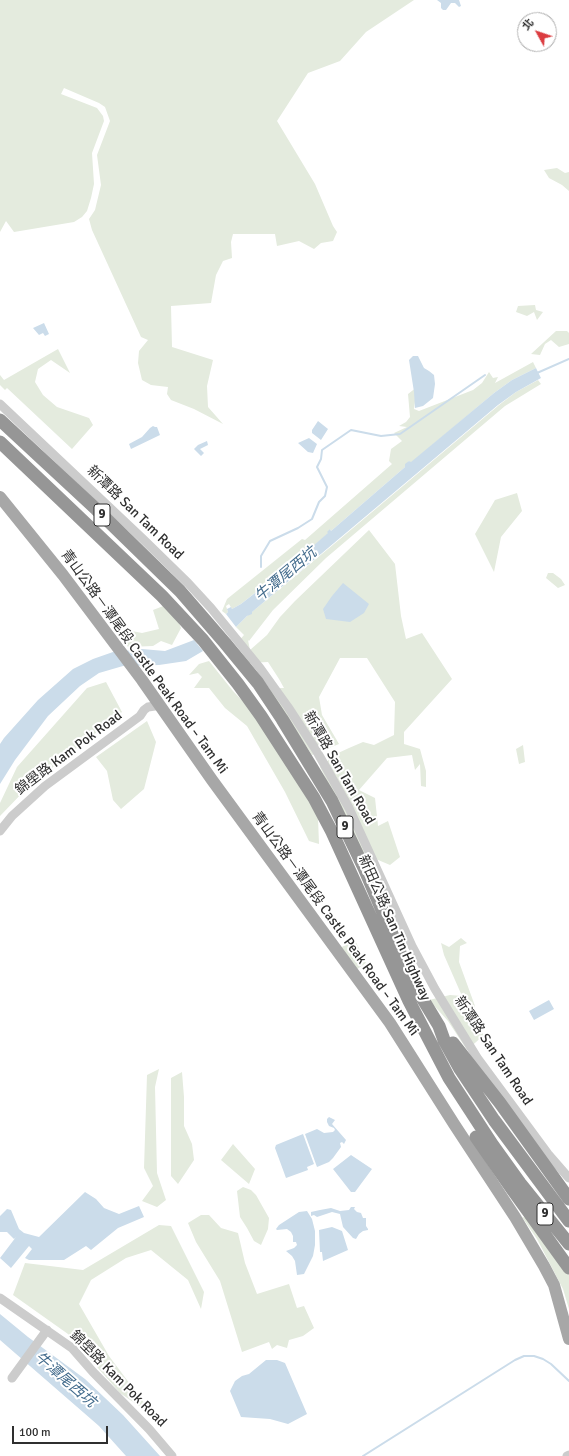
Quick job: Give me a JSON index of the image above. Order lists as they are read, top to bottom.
{
  "streets": {
    "highway": ["9", "新田公路 San Tin Highway"],
    "main road": ["青山公路－潭尾段 Castle Peak Road – Tam Mi"],
    "street": ["新潭路 San Tam Road", "錦壆路 Kam Pok Road"]
  },
  "crossings": [
    ["新潭路 San Tam Road", "新田公路 San Tin Highway"],
    ["青山公路－潭尾段 Castle Peak Road – Tam Mi", "錦壆路 Kam Pok Road"]
  ],
  "water": ["牛潭尾西坑"],
  "scale_bar": "100 m",
  "north": "top left"
}
